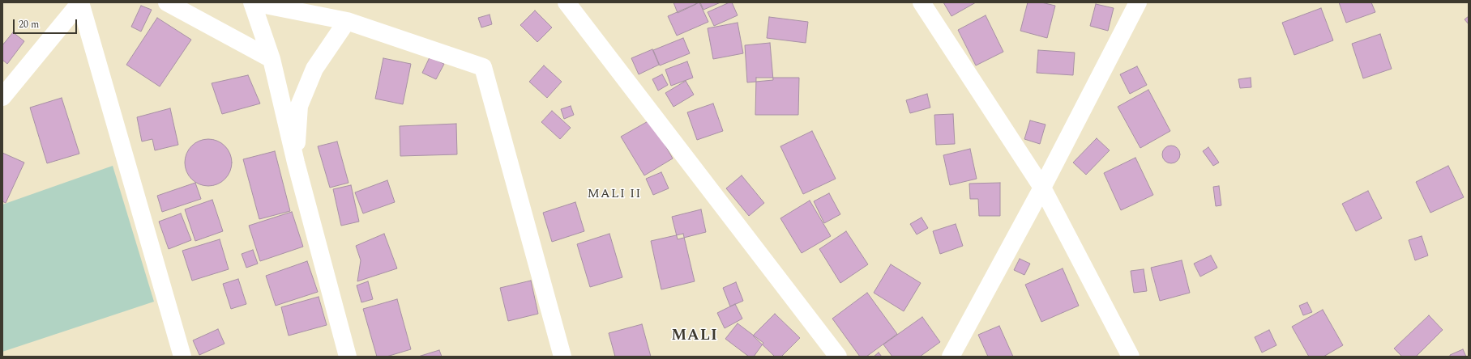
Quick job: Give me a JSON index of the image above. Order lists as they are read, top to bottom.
{
  "districts": ["MALI II", "MALI"],
  "scale_bar": "20 m"
}
